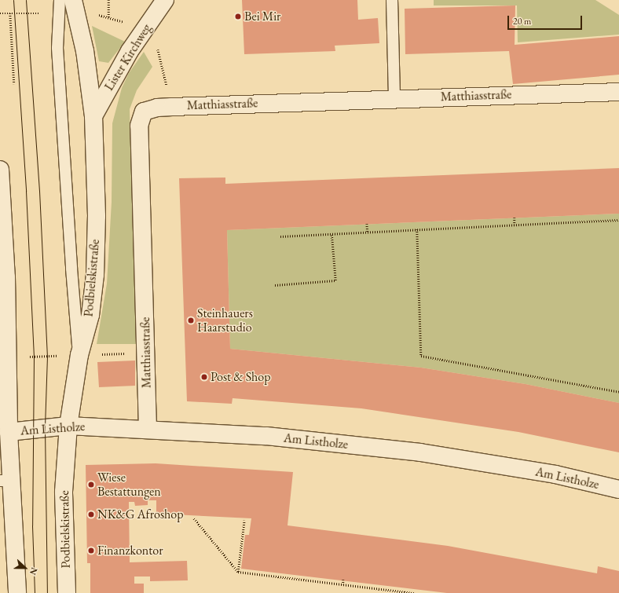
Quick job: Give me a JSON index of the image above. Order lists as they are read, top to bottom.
{
  "streets": {
    "street": [
      "Lister Kirchweg",
      "Matthiasstraße",
      "Podbielskistraße",
      "Am Listholze"
    ]
  },
  "crossings": [
    ["Lister Kirchweg", "Podbielskistraße"],
    ["Matthiasstraße", "Am Listholze"],
    ["Podbielskistraße", "Am Listholze"]
  ],
  "places": [
    "Bei Mir",
    "Steinhauers Haarstudio",
    "Post & Shop",
    "Wiese Bestattungen",
    "NK&G Afroshop",
    "Finanzkontor"
  ],
  "scale_bar": "20 m",
  "north": "right"
}
